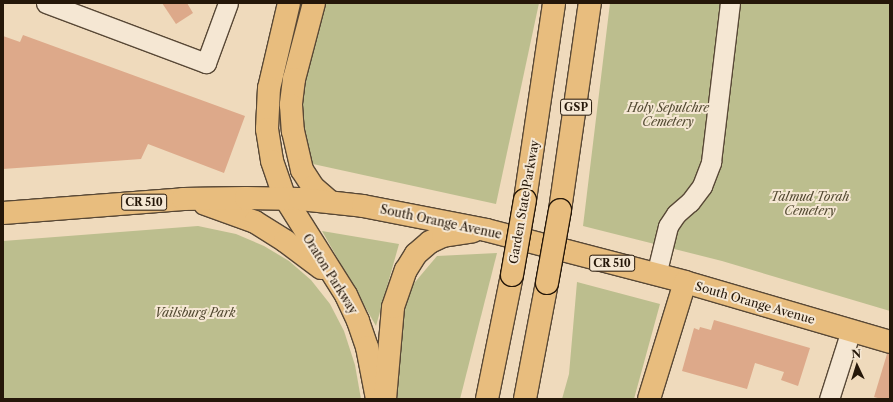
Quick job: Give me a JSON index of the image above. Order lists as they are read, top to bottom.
{
  "streets": {
    "main road": [
      "GSP",
      "CR 510",
      "Garden State Parkway",
      "South Orange Avenue",
      "Oraton Parkway"
    ]
  },
  "crossings": [
    ["South Orange Avenue", "Oraton Parkway"]
  ],
  "parks": ["Holy Sepulchre Cemetery", "Talmud Torah Cemetery", "Vailsburg Park"],
  "north": "top"
}
